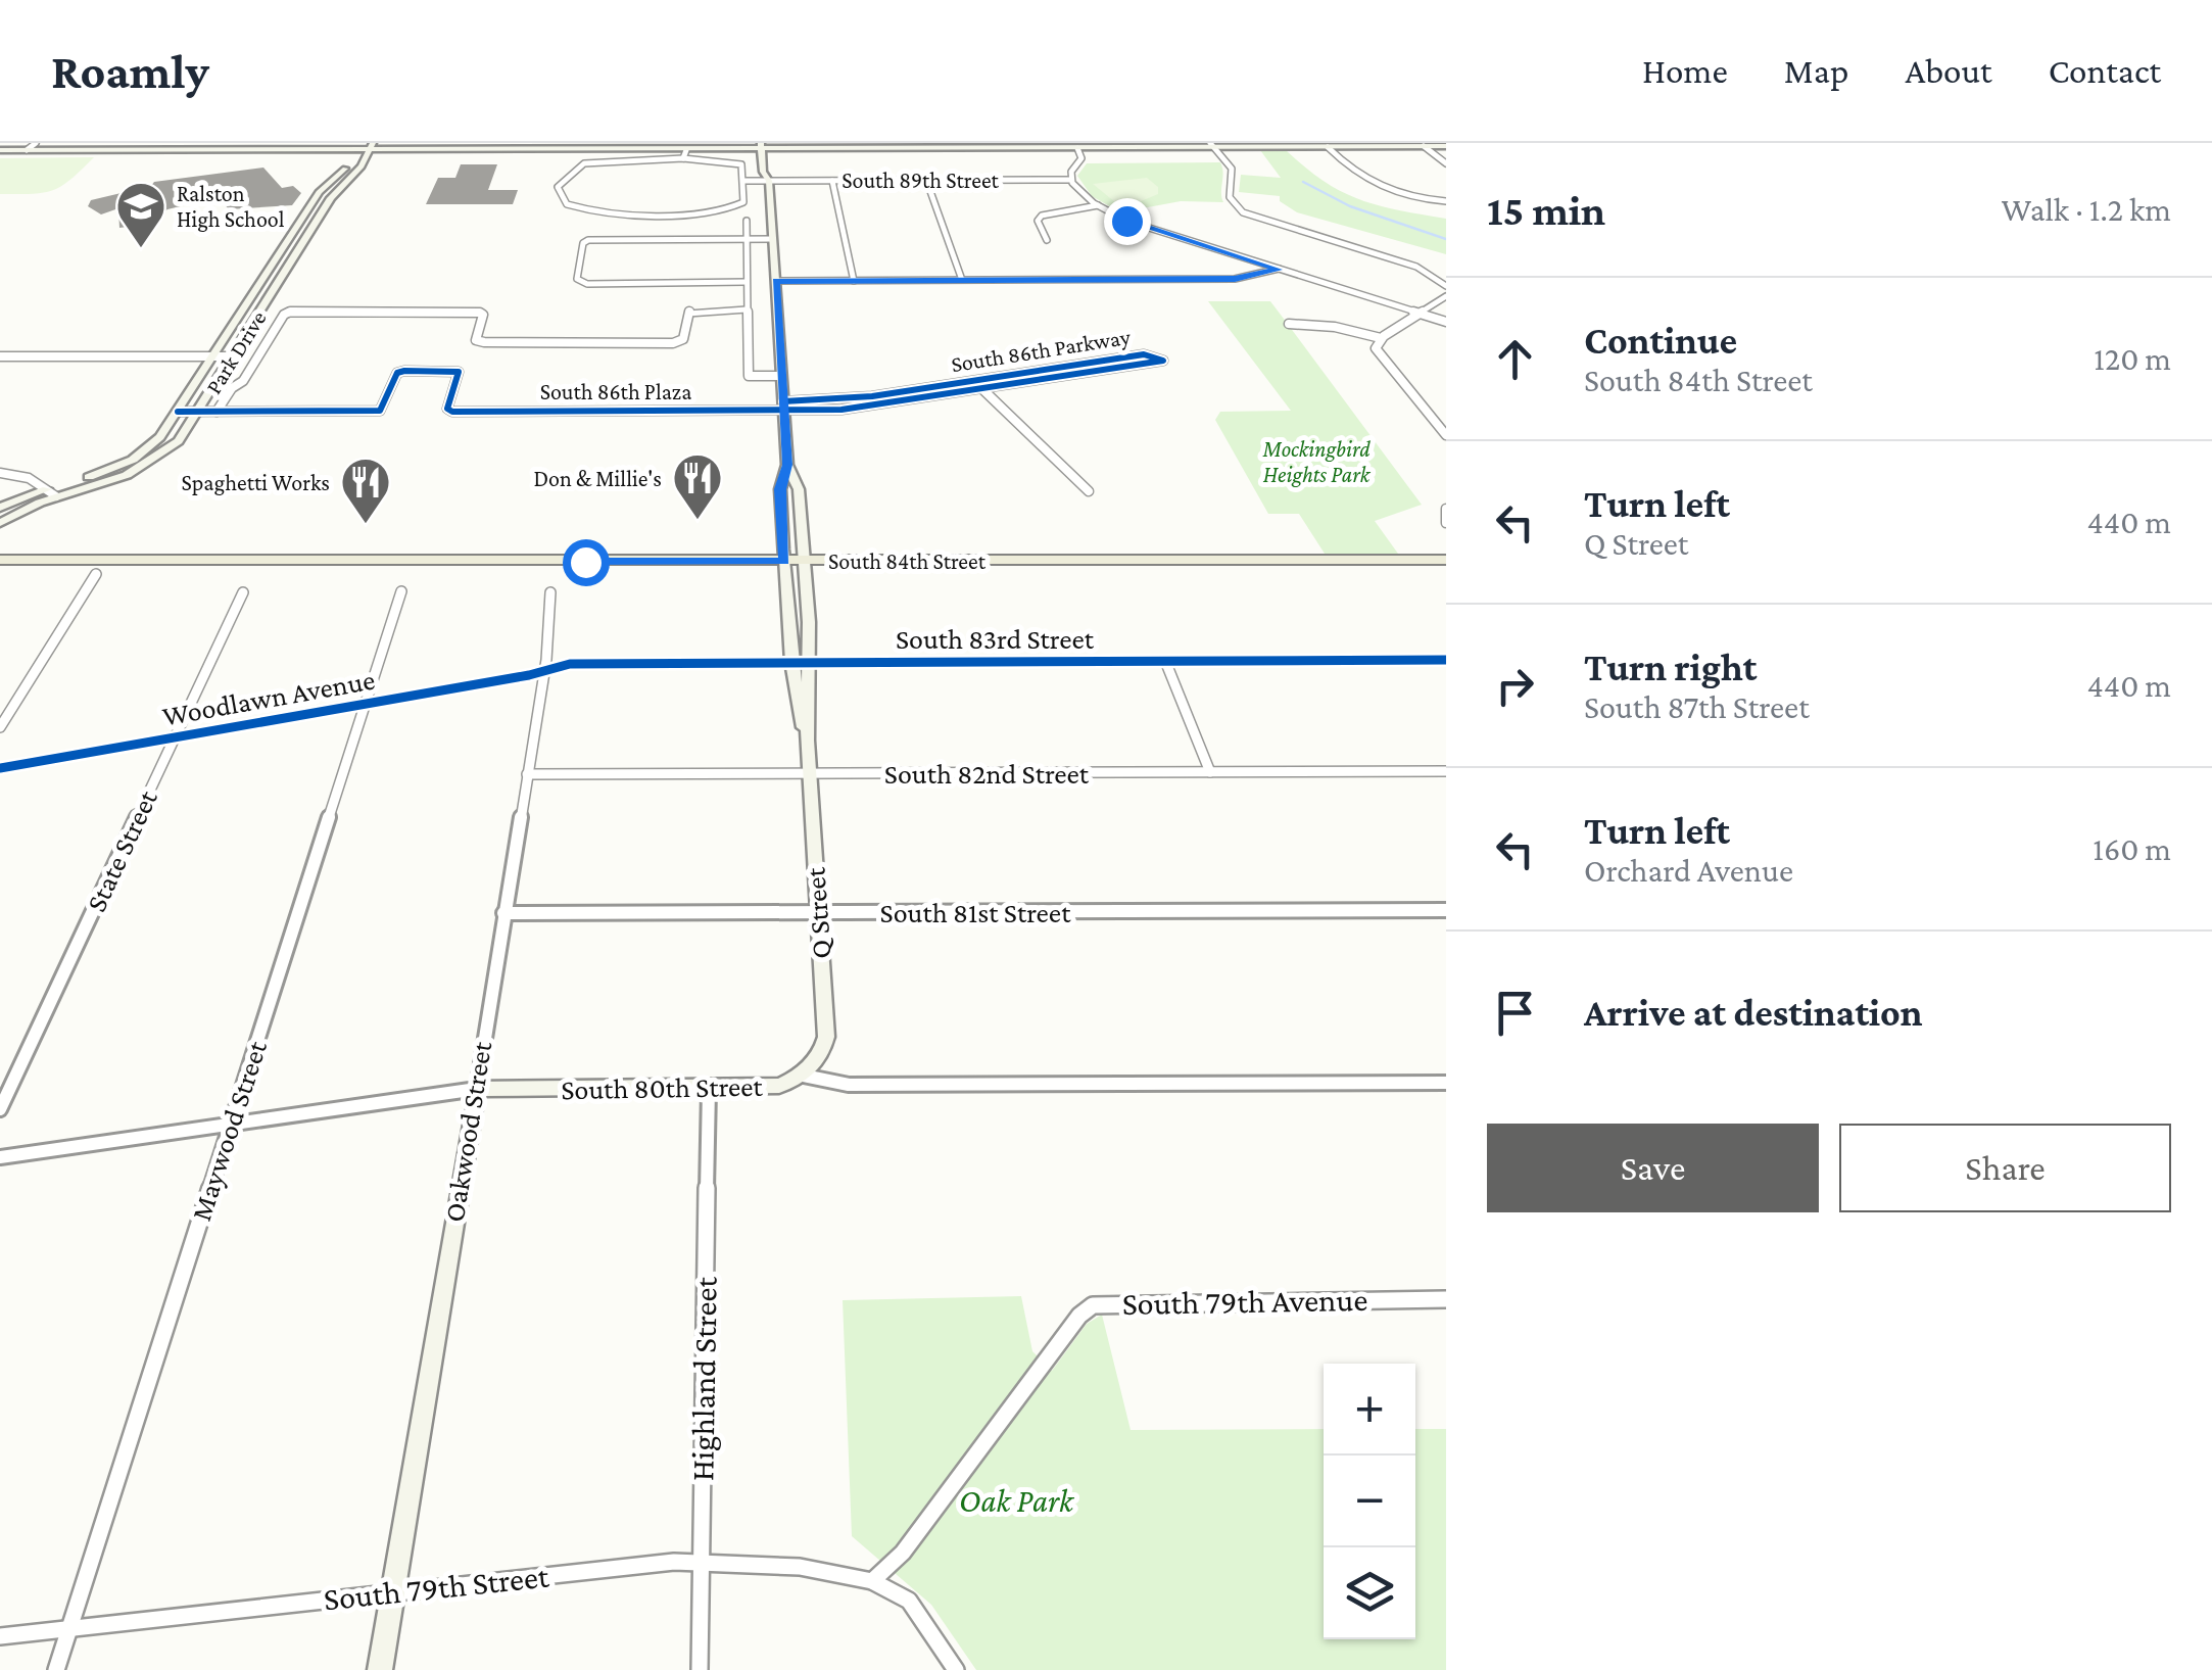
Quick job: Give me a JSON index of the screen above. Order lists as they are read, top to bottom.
{
  "streets": {
    "main road": ["South 84th Street"],
    "street": [
      "South 89th Street",
      "South 86th Parkway",
      "Park Drive",
      "South 86th Plaza",
      "South 83rd Street",
      "Woodlawn Avenue",
      "South 82nd Street",
      "State Street",
      "South 81st Street",
      "Q Street",
      "South 80th Street",
      "Maywood Street",
      "Oakwood Street",
      "South 79th Avenue",
      "Highland Street",
      "South 79th Street"
    ]
  },
  "crossings": [
    ["South 89th Street", "Q Street"],
    ["South 86th Parkway", "South 86th Plaza"],
    ["South 86th Parkway", "Q Street"],
    ["South 86th Plaza", "Q Street"],
    ["South 84th Street", "Q Street"],
    ["South 83rd Street", "Woodlawn Avenue"],
    ["South 83rd Street", "Q Street"],
    ["South 83rd Street", "Oakwood Street"],
    ["Woodlawn Avenue", "State Street"],
    ["Woodlawn Avenue", "Maywood Street"],
    ["Woodlawn Avenue", "Oakwood Street"],
    ["South 82nd Street", "Q Street"],
    ["South 82nd Street", "Oakwood Street"],
    ["South 81st Street", "Q Street"],
    ["South 81st Street", "Oakwood Street"],
    ["Q Street", "South 80th Street"],
    ["South 80th Street", "Maywood Street"],
    ["South 80th Street", "Oakwood Street"],
    ["South 80th Street", "Highland Street"],
    ["Maywood Street", "South 79th Street"],
    ["Oakwood Street", "South 79th Street"],
    ["South 79th Avenue", "South 79th Street"],
    ["Highland Street", "South 79th Street"]
  ],
  "parks": ["Mockingbird Heights Park", "Oak Park"],
  "places": {
    "school or university": ["Ralston High School"],
    "restaurant": ["Don & Millie's", "Spaghetti Works"]
  },
  "page": {
    "header": "Roamly",
    "nav": [
      "Home",
      "Map",
      "About",
      "Contact"
    ],
    "heading": ["15 min", "Walk · 1.2 km"],
    "list": [
      ["Continue", "South 84th Street", "120 m"],
      ["Turn left", "Q Street", "440 m"],
      ["Turn right", "South 87th Street", "440 m"],
      ["Turn left", "Orchard Avenue", "160 m"],
      "Arrive at destination"
    ],
    "buttons": ["Save", "Share"],
    "map_buttons": ["+", "−"]
  }
}
